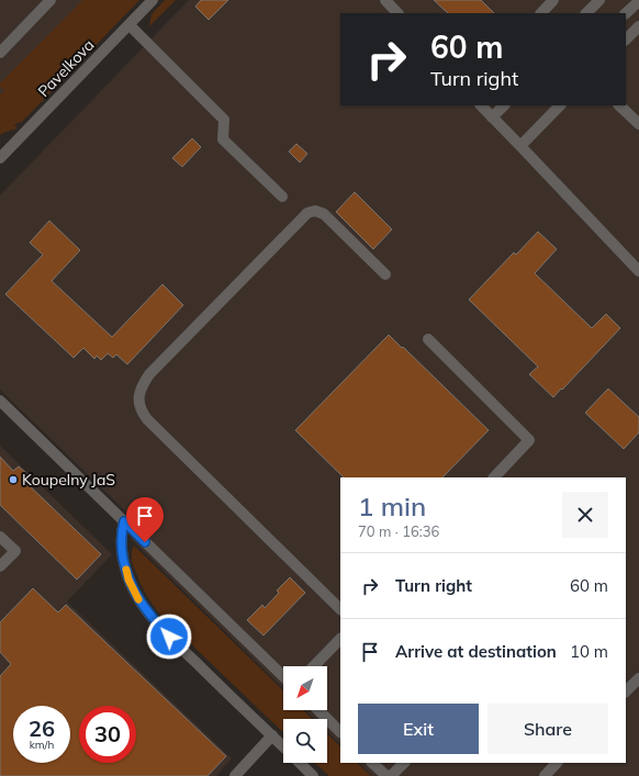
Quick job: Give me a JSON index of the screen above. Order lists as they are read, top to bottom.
{
  "streets": {
    "street": ["Pavelkova"]
  },
  "places": ["Koupelny JaS"],
  "north": "bottom left",
  "page": {
    "turn": ["60 m", "Turn right"],
    "heading": ["1 min", "70 m · 16:36"],
    "list": [
      {
        "name": "Turn right",
        "value": "60 m"
      },
      {
        "name": "Arrive at destination",
        "value": "10 m"
      }
    ],
    "buttons": ["Exit", "Share"],
    "speed": "26 km/h",
    "limit": "30"
  }
}
